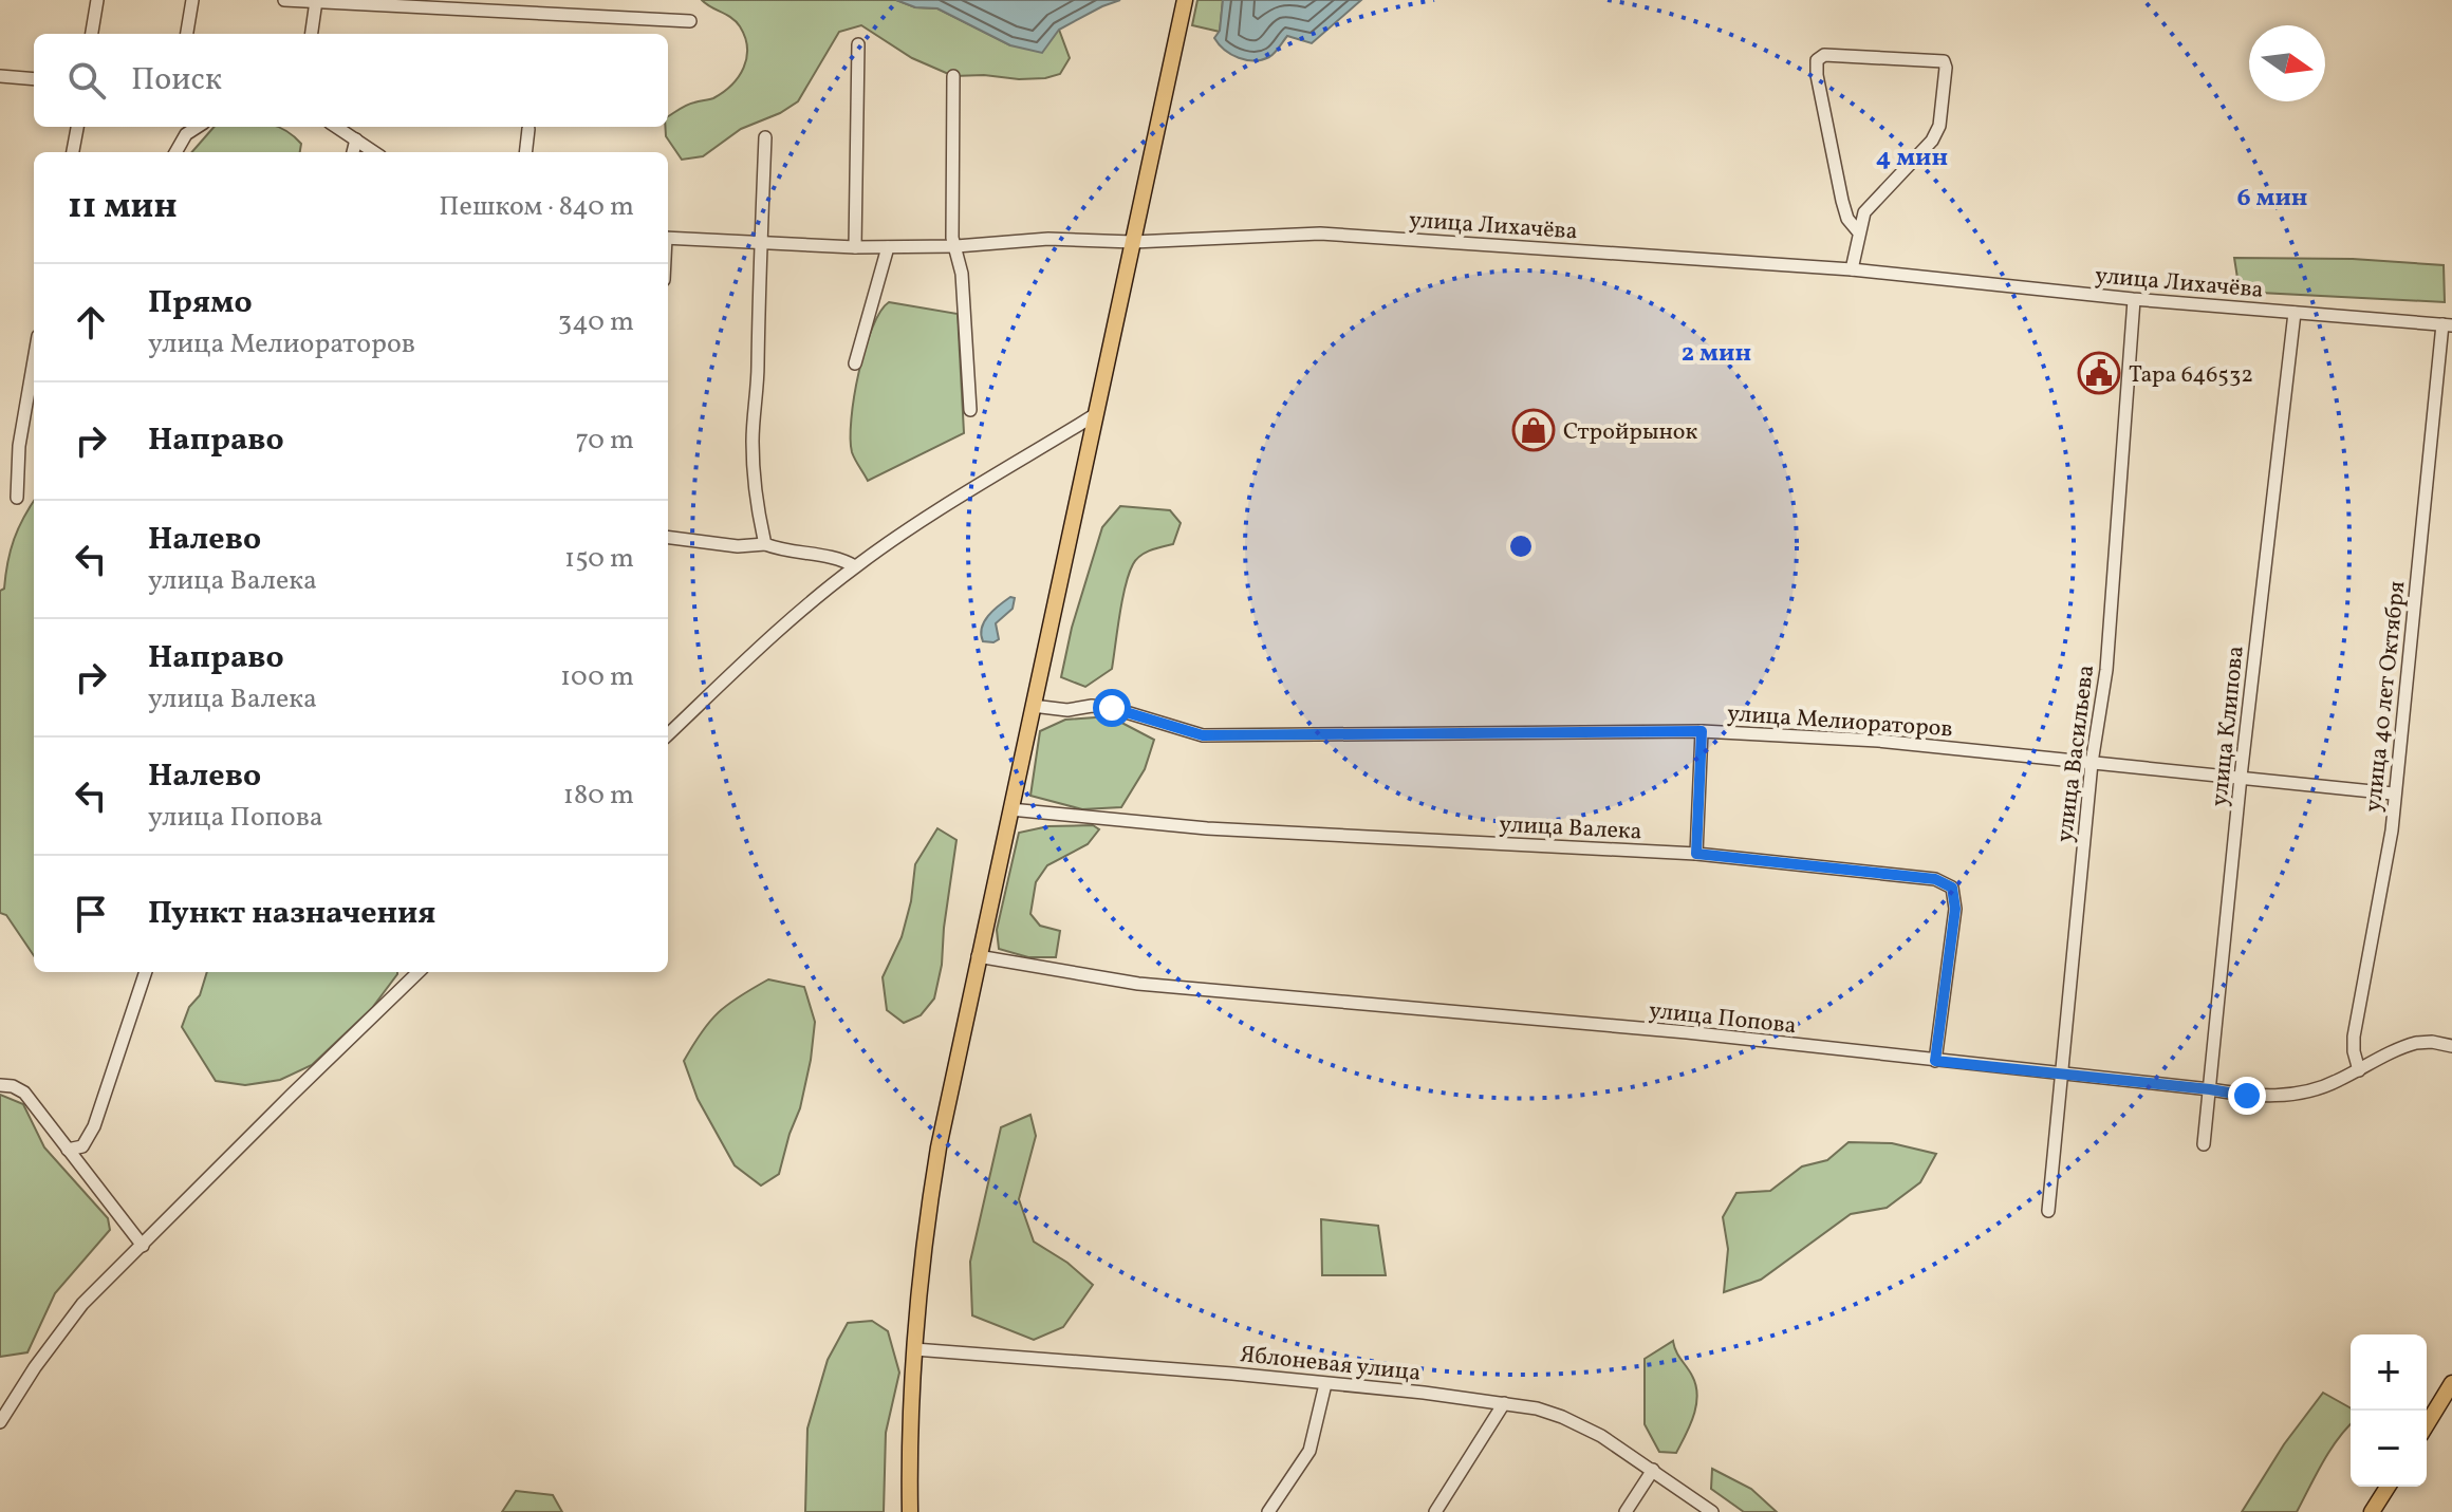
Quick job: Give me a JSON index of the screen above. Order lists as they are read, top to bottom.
{
  "streets": {
    "street": [
      "улица Лихачёва",
      "улица 40 лет Октября",
      "улица Мелиораторов",
      "улица Клипова",
      "улица Васильева",
      "улица Валека",
      "улица Попова",
      "Яблоневая улица"
    ]
  },
  "crossings": [
    ["улица Лихачёва", "улица 40 лет Октября"],
    ["улица Лихачёва", "улица Клипова"],
    ["улица Лихачёва", "улица Васильева"],
    ["улица 40 лет Октября", "улица Мелиораторов"],
    ["улица 40 лет Октября", "улица Попова"],
    ["улица Мелиораторов", "улица Клипова"],
    ["улица Мелиораторов", "улица Васильева"],
    ["улица Клипова", "улица Попова"],
    ["улица Васильева", "улица Попова"],
    ["улица Валека", "улица Попова"]
  ],
  "places": {
    "public building": ["Тара 646532"],
    "shop": ["Стройрынок"]
  },
  "north": "right",
  "page": {
    "search": "Поиск",
    "heading": ["11 мин", "Пешком · 840 m"],
    "list": [
      ["Прямо", "улица Мелиораторов", "340 m"],
      ["Направо", "70 m"],
      ["Налево", "улица Валека", "150 m"],
      ["Направо", "улица Валека", "100 m"],
      ["Налево", "улица Попова", "180 m"],
      "Пункт назначения"
    ],
    "map_buttons": ["+", "−"]
  },
  "rings": ["4 мин", "6 мин", "2 мин"]
}
